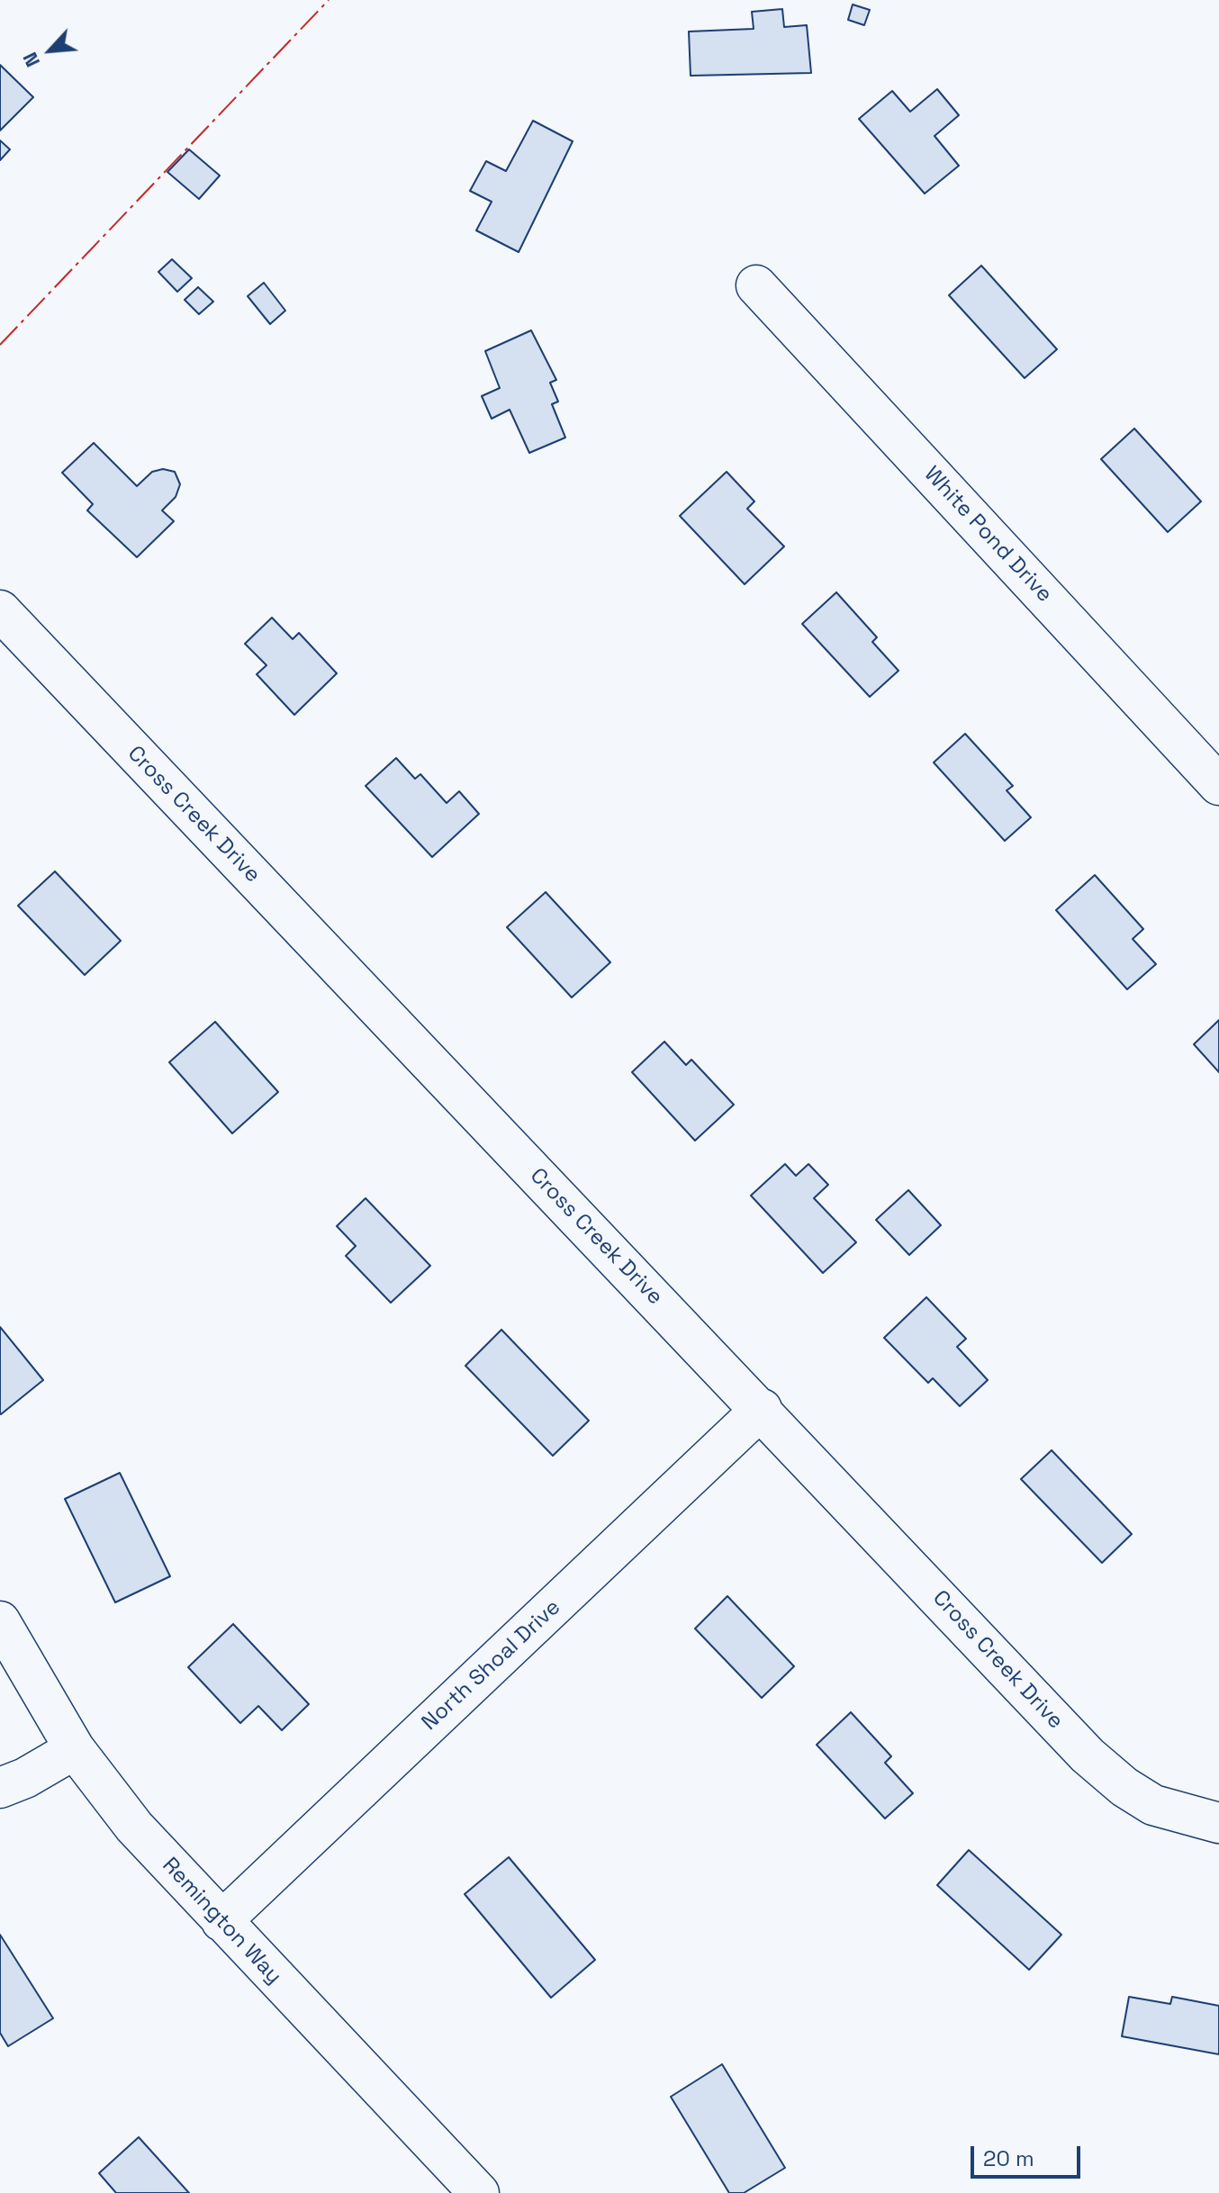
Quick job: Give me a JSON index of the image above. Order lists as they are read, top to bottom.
{
  "streets": {
    "street": [
      "White Pond Drive",
      "Cross Creek Drive",
      "North Shoal Drive",
      "Remington Way"
    ]
  },
  "crossings": [
    ["Cross Creek Drive", "North Shoal Drive"],
    ["North Shoal Drive", "Remington Way"]
  ],
  "scale_bar": "20 m",
  "north": "bottom left"
}
